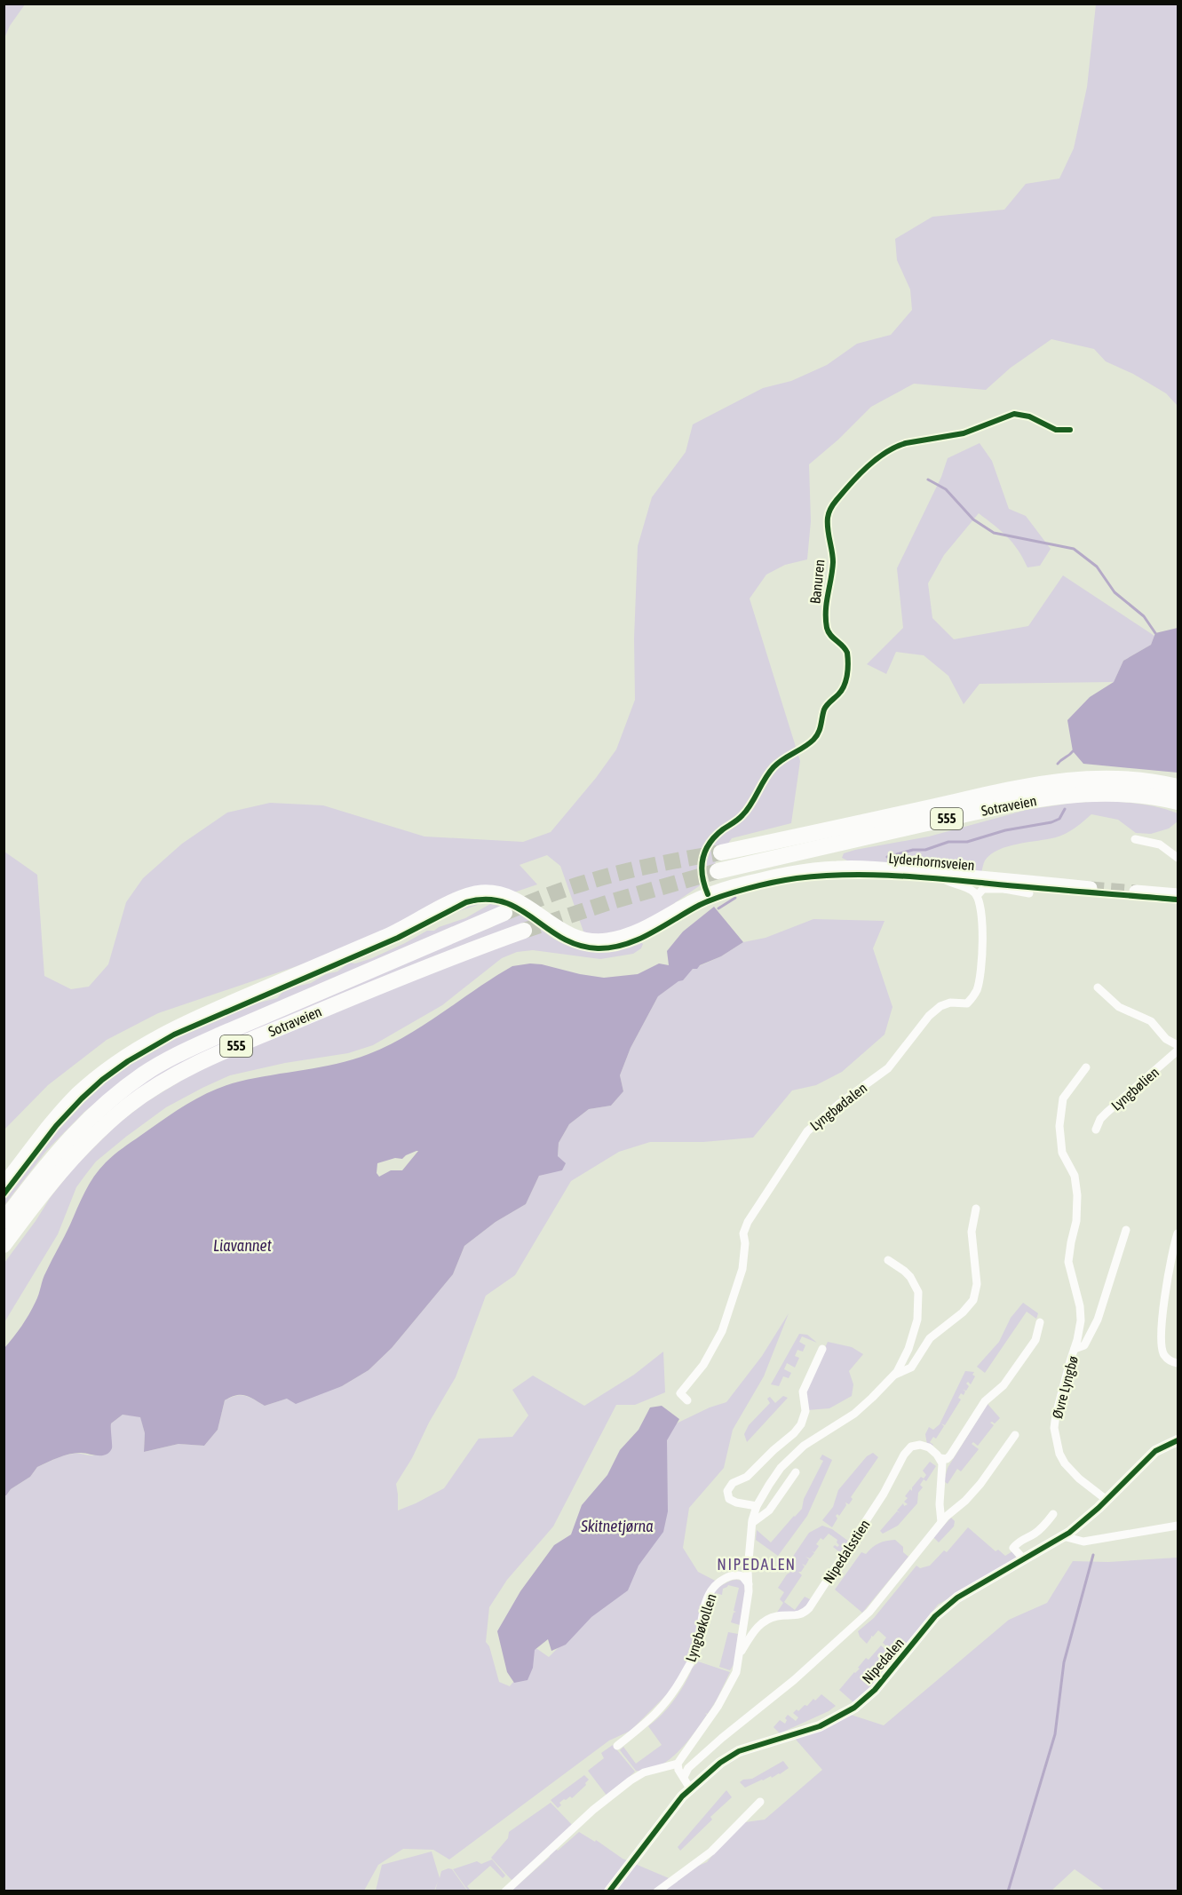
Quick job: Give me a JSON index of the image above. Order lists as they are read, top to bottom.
{
  "streets": {
    "highway": ["Sotraveien", "555"],
    "main road": ["Lyderhornsveien"],
    "street": [
      "Banuren",
      "Lyngbølien",
      "Lyngbødalen",
      "Øvre Lyngbø",
      "Nipedalsstien",
      "Lyngbøkollen",
      "Nipedalen"
    ]
  },
  "crossings": [
    ["Banuren", "Lyderhornsveien"],
    ["Øvre Lyngbø", "Nipedalen"]
  ],
  "districts": ["NIPEDALEN"],
  "water": ["Liavannet", "Skitnetjørna"]
}
